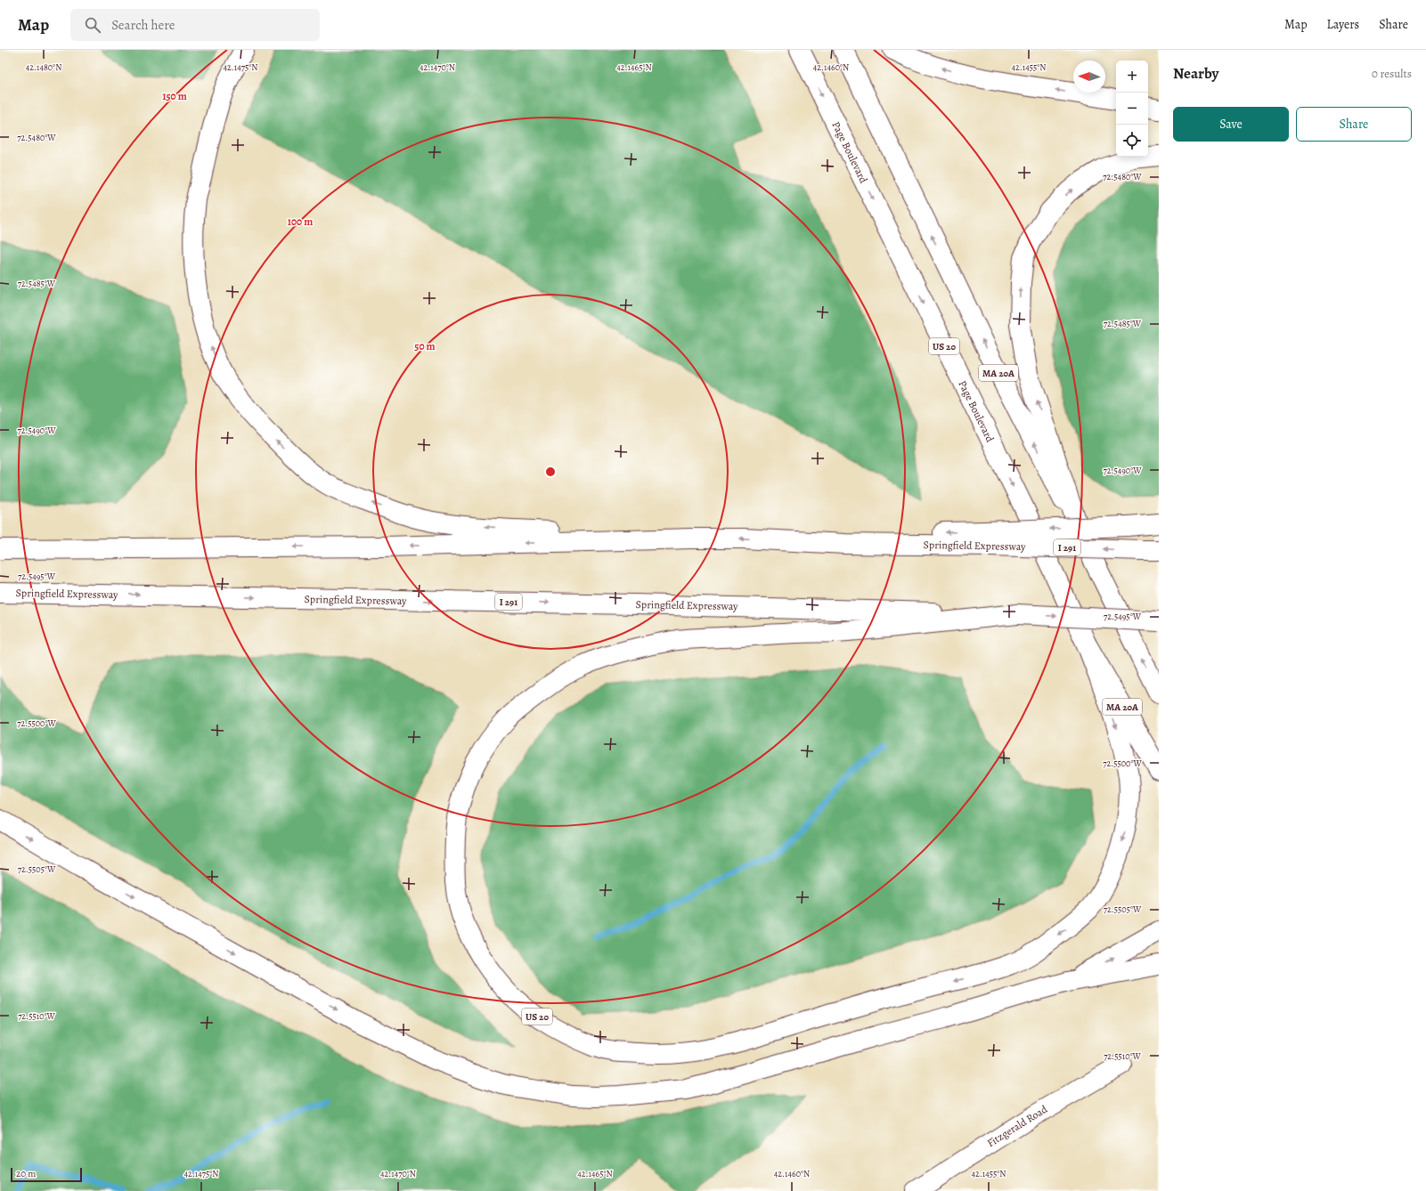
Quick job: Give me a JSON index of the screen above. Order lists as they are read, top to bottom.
{
  "streets": {
    "main road": [
      "Page Boulevard",
      "US 20",
      "MA 20A",
      "Springfield Expressway",
      "I 291",
      "Fitzgerald Road"
    ]
  },
  "crossings": [
    ["Page Boulevard", "US 20"],
    ["US 20", "Springfield Expressway"]
  ],
  "scale_bar": "20 m",
  "north": "left",
  "page": {
    "header": "Map",
    "search": "Search here",
    "nav": ["Map", "Layers", "Share"],
    "heading": ["Nearby", "0 results"],
    "map_buttons": ["+", "−"],
    "buttons": ["Save", "Share"],
    "scale": "20 m"
  },
  "coordinates": [
    "42.1480°N",
    "42.1475°N",
    "42.1470°N",
    "42.1465°N",
    "42.1460°N",
    "42.1455°N",
    "72.5480°W",
    "72.5485°W",
    "72.5490°W",
    "72.5495°W",
    "72.5500°W",
    "72.5505°W",
    "72.5510°W"
  ],
  "rings": ["150 m", "100 m", "50 m"]
}
